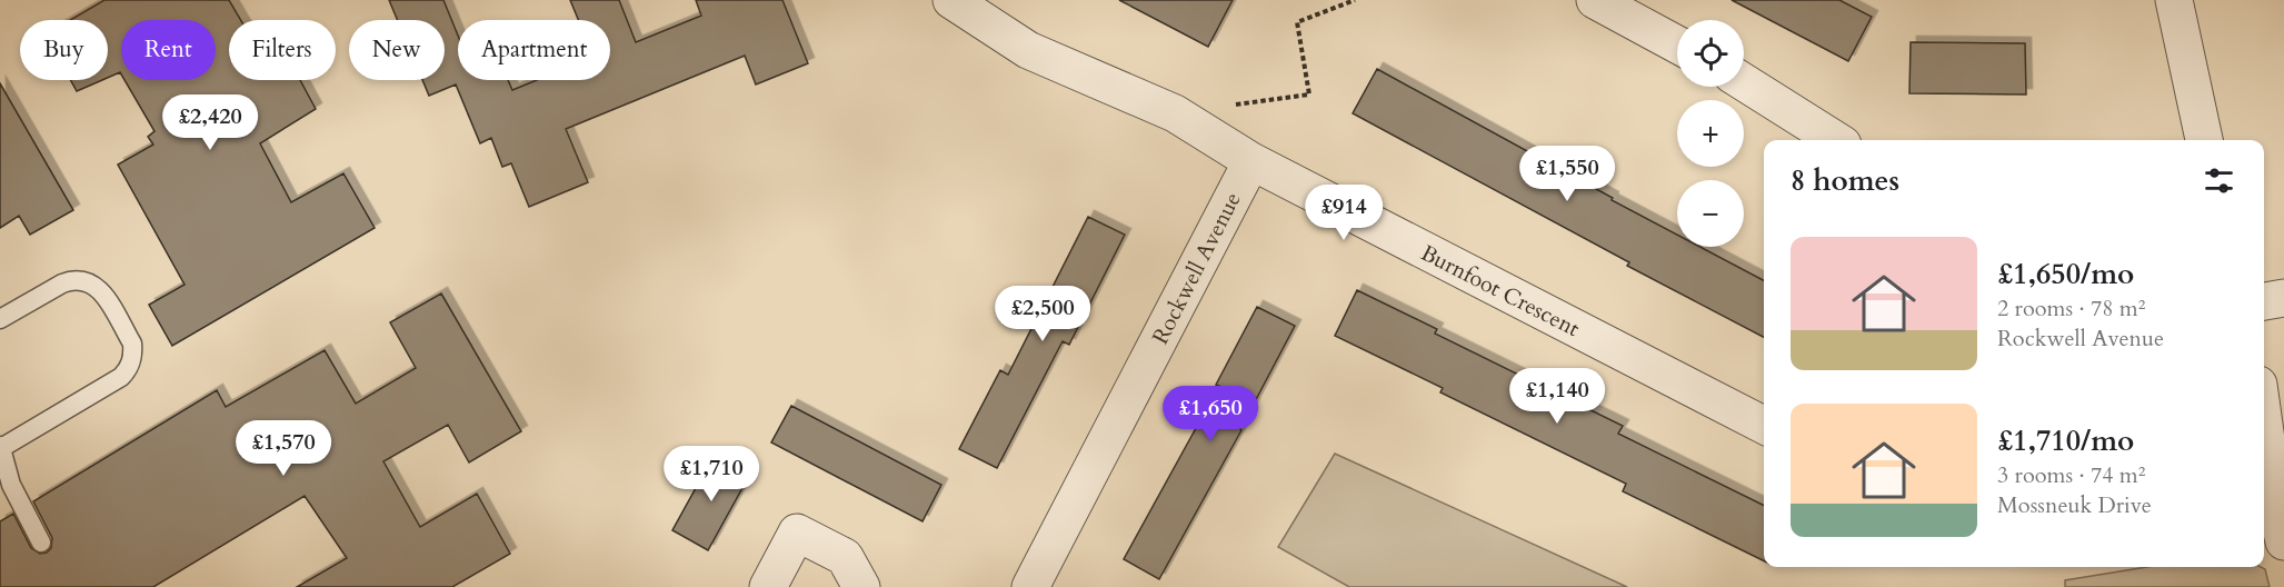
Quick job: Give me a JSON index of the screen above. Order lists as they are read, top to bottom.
{
  "streets": {
    "street": ["Rockwell Avenue", "Burnfoot Crescent"]
  },
  "crossings": [
    ["Rockwell Avenue", "Burnfoot Crescent"]
  ],
  "page": {
    "map_buttons": ["+", "−"],
    "chip": [
      "Buy",
      "Rent",
      "Filters",
      "New",
      "Apartment"
    ],
    "price": [
      "£2,420",
      "£1,550",
      "£914",
      "£2,500",
      "£1,140",
      "£1,650",
      "£1,570",
      "£1,710"
    ],
    "heading": "8 homes",
    "list": [
      {
        "name": "£1,650/mo",
        "note": "2 rooms · 78 m² · Rockwell Avenue"
      },
      {
        "name": "£1,710/mo",
        "note": "3 rooms · 74 m² · Mossneuk Drive"
      }
    ]
  }
}
